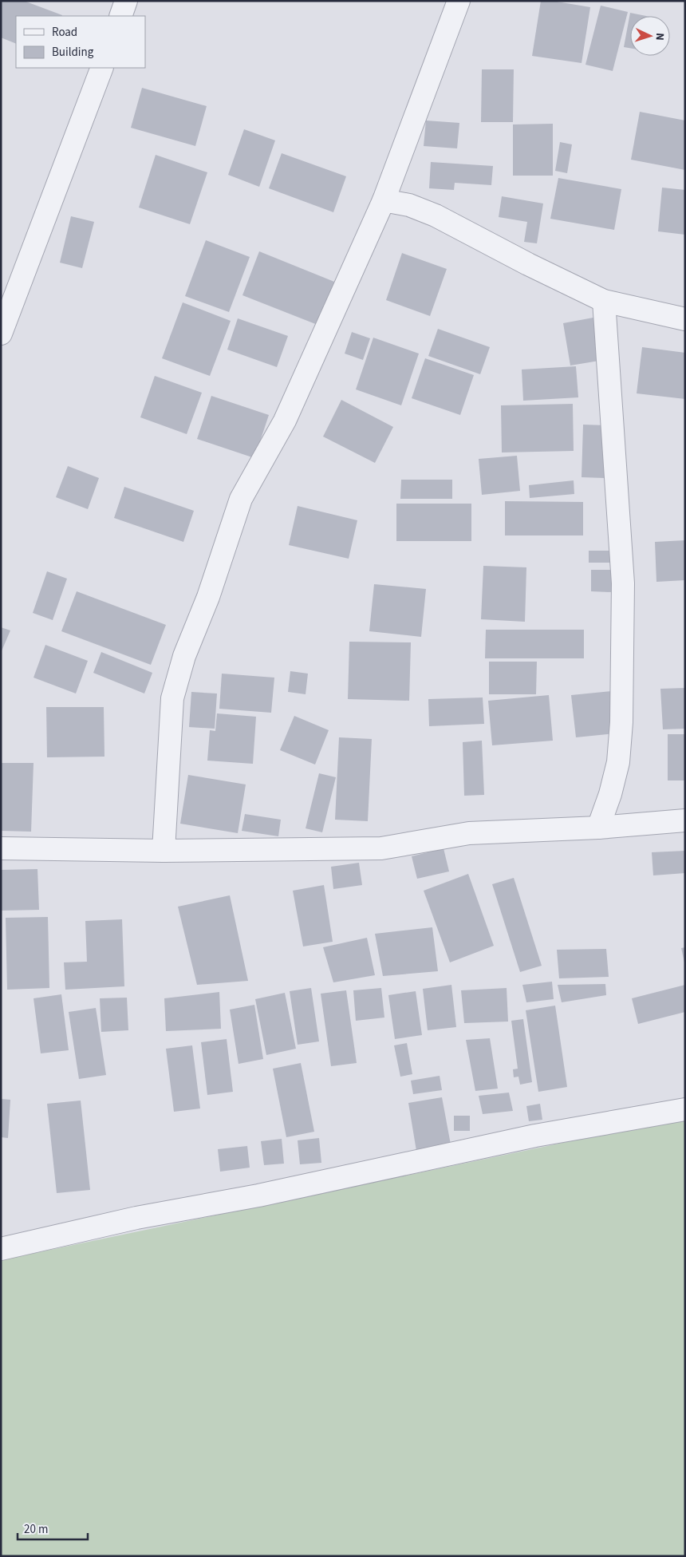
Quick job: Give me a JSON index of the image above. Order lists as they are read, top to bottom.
{
  "legend": ["Road", "Building"],
  "scale_bar": "20 m",
  "north": "right"
}
